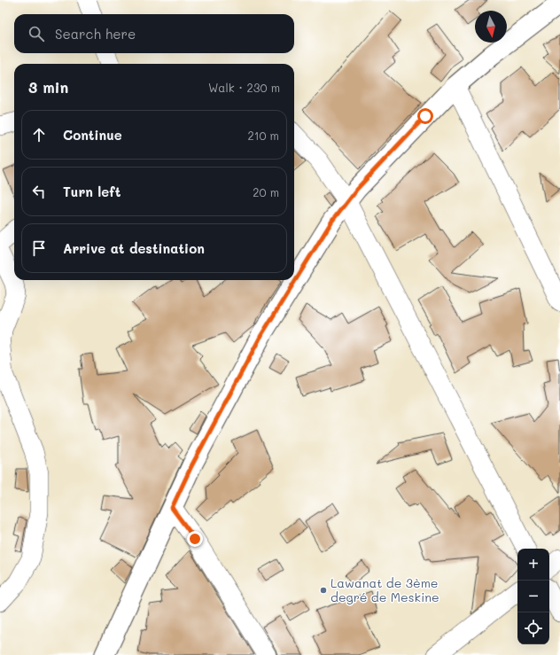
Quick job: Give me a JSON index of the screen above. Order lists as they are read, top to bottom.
{
  "places": ["Lawanat de 3ème degré de Meskine"],
  "north": "bottom",
  "page": {
    "search": "Search here",
    "heading": ["3 min", "Walk · 230 m"],
    "list": [
      ["Continue", "210 m"],
      ["Turn left", "20 m"],
      "Arrive at destination"
    ],
    "map_buttons": ["+", "−"]
  }
}
